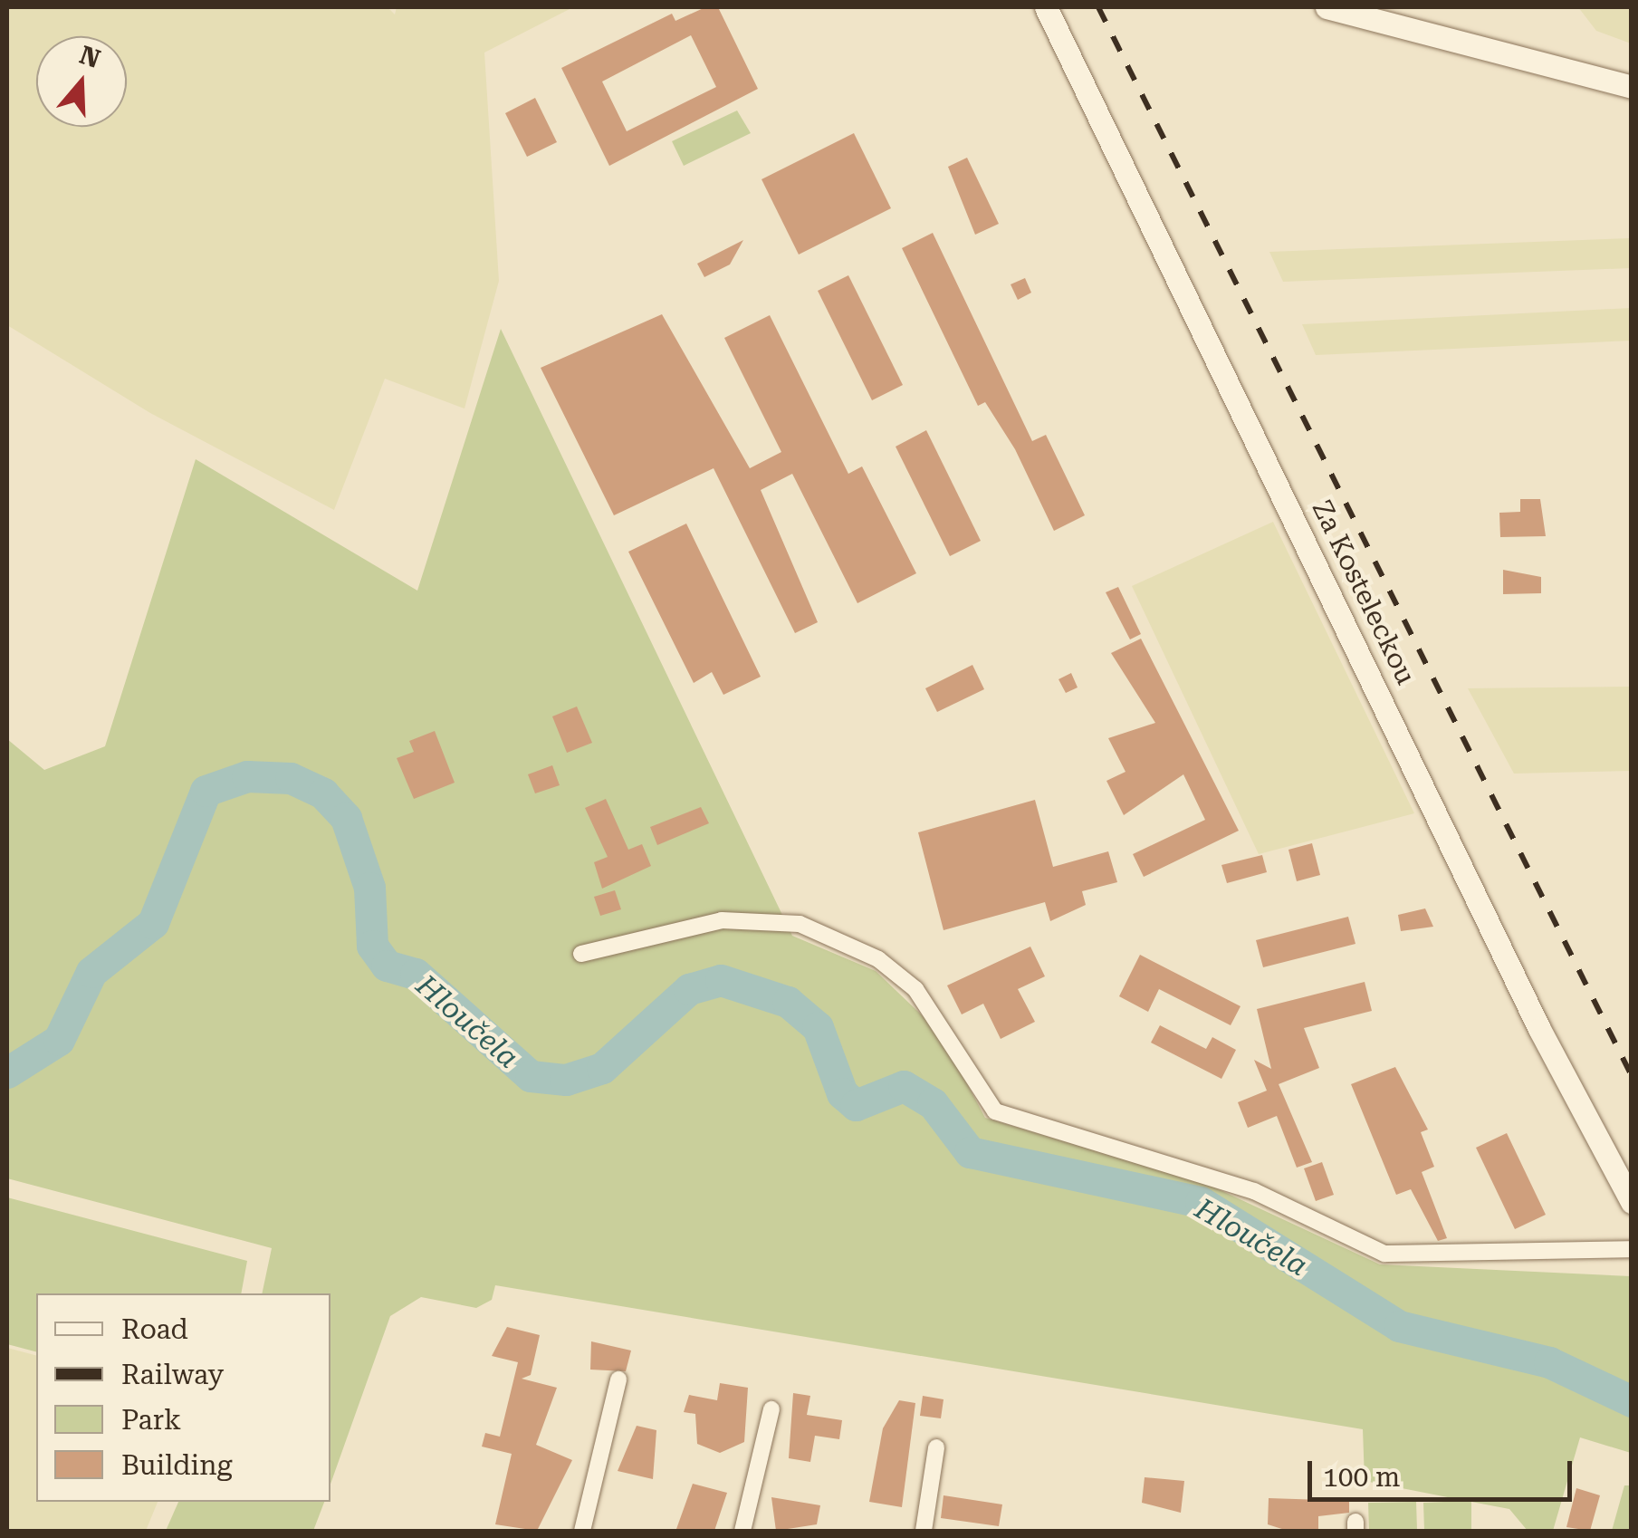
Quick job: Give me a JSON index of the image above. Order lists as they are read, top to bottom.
{
  "streets": {
    "street": ["Za Kosteleckou"]
  },
  "water": ["Hloučela"],
  "legend": [
    "Road",
    "Railway",
    "Park",
    "Building"
  ],
  "scale_bar": "100 m",
  "north": "top"
}
